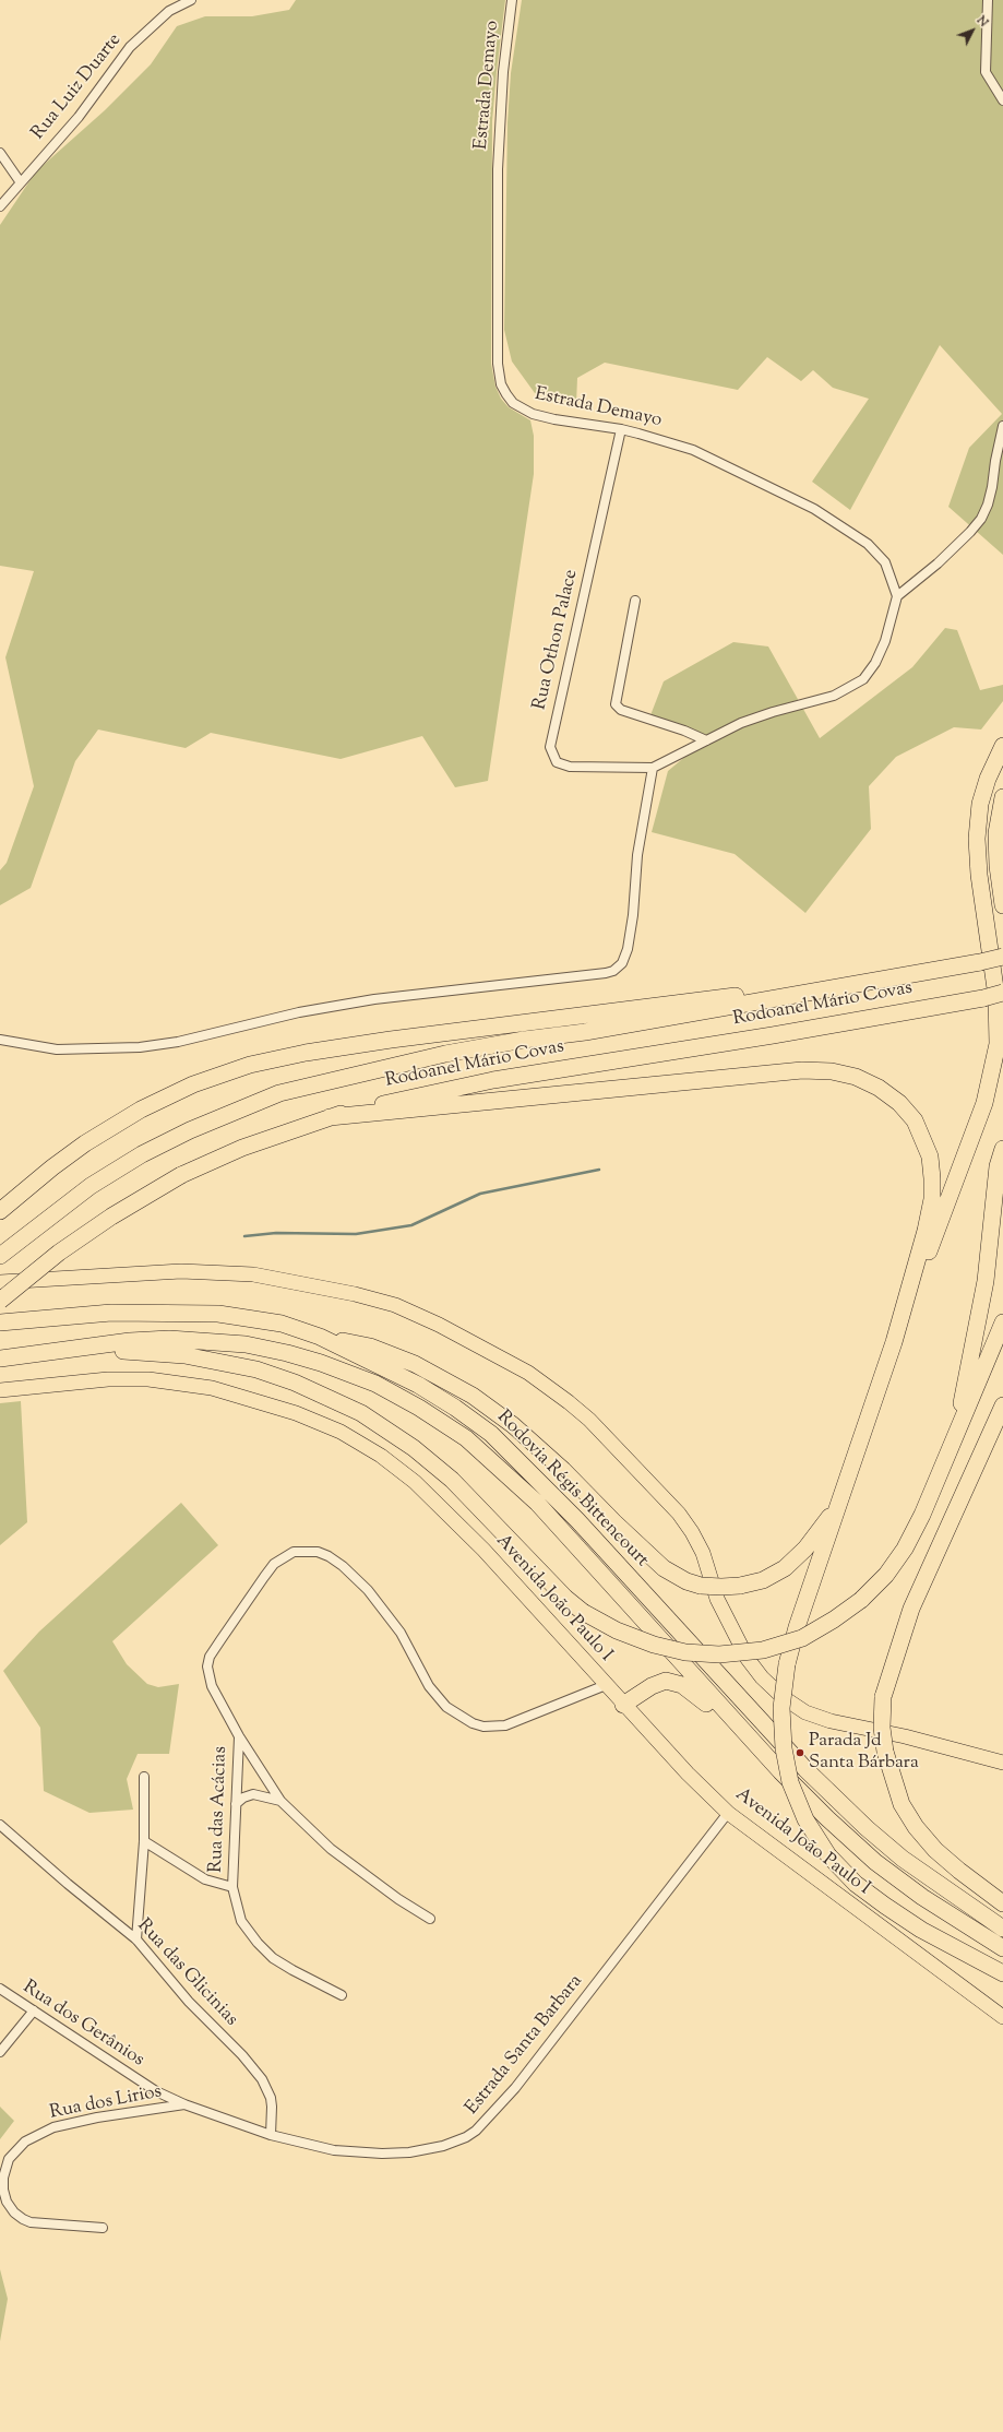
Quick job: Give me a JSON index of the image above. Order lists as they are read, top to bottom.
{
  "streets": {
    "highway": ["Rodoanel Mário Covas", "Rodovia Régis Bittencourt"],
    "main road": ["Avenida João Paulo I"],
    "street": [
      "Estrada Demayo",
      "Rua Luiz Duarte",
      "Rua Othon Palace",
      "Rua das Acácias",
      "Rua das Glicinias",
      "Rua dos Gerânios",
      "Estrada Santa Barbara",
      "Rua dos Lirios"
    ]
  },
  "crossings": [
    ["Estrada Demayo", "Rua Othon Palace"],
    ["Avenida João Paulo I", "Estrada Santa Barbara"],
    ["Rua das Glicinias", "Rua dos Gerânios"],
    ["Rua das Glicinias", "Estrada Santa Barbara"],
    ["Rua dos Gerânios", "Estrada Santa Barbara"],
    ["Rua dos Gerânios", "Rua dos Lirios"]
  ],
  "places": ["Parada Jd Santa Bárbara"],
  "north": "top right"
}
